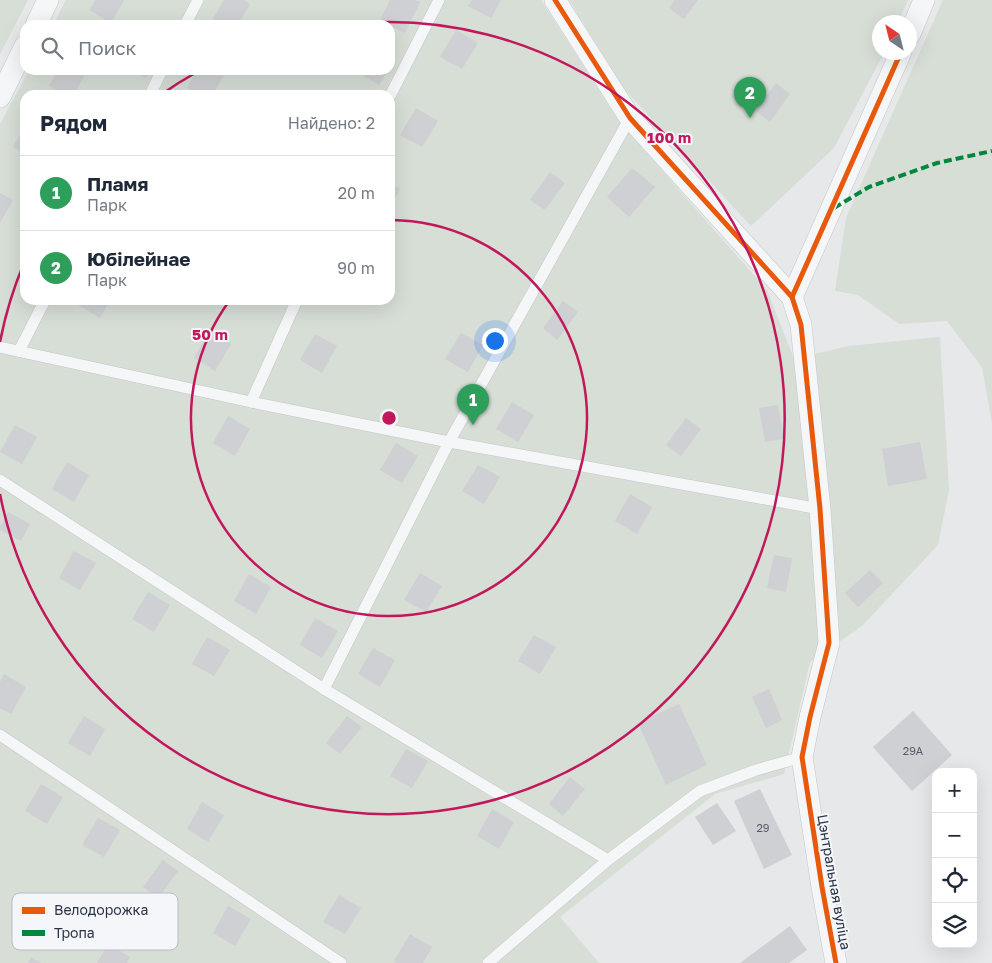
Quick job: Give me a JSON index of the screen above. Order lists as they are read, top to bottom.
{
  "streets": {
    "street": ["Цэнтральная вуліца"]
  },
  "house_numbers": ["29А", "29"],
  "legend": ["Велодорожка", "Тропа"],
  "north": "top left",
  "page": {
    "search": "Поиск",
    "pins": ["2", "1"],
    "heading": ["Рядом", "Найдено: 2"],
    "list": [
      {
        "mark": "1",
        "name": "Пламя",
        "note": "Парк",
        "value": "20 m"
      },
      {
        "mark": "2",
        "name": "Юбілейнае",
        "note": "Парк",
        "value": "90 m"
      }
    ],
    "map_buttons": ["+", "−"]
  },
  "rings": ["100 m", "50 m"]
}
